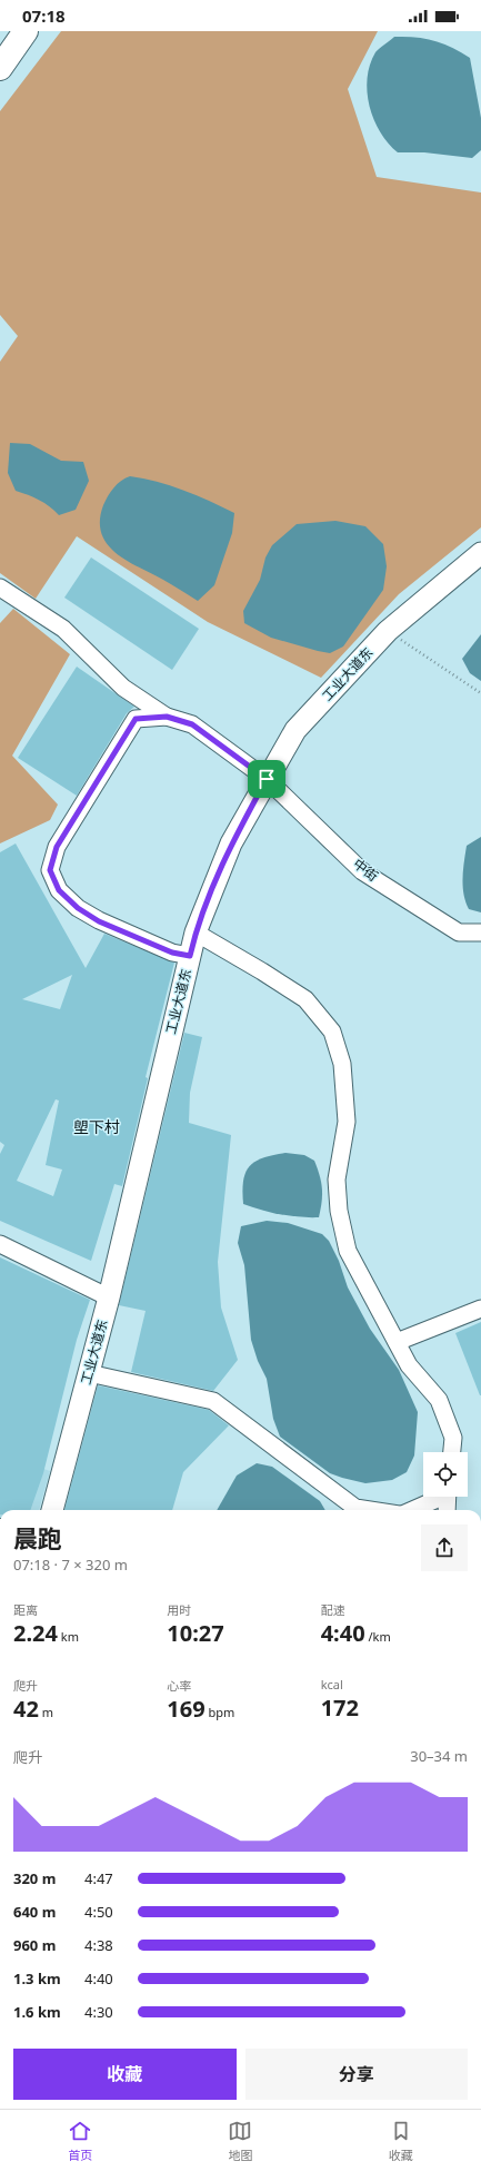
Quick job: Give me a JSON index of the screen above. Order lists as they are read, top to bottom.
{
  "streets": {
    "street": ["工业大道东", "中街"]
  },
  "crossings": [
    ["工业大道东", "中街"]
  ],
  "districts": ["塱下村"],
  "page": {
    "status": "07:18",
    "heading": ["晨跑", "07:18 · 7 × 320 m"],
    "stats": [
      ["距离", "2.24 km"],
      ["用时", "10:27"],
      ["配速", "4:40 /km"],
      ["爬升", "42 m"],
      ["心率", "169 bpm"],
      ["kcal", "172"]
    ],
    "chart": ["爬升", "30–34 m"],
    "list": [
      {
        "name": "320 m",
        "note": "4:47"
      },
      {
        "name": "640 m",
        "note": "4:50"
      },
      {
        "name": "960 m",
        "note": "4:38"
      },
      {
        "name": "1.3 km",
        "note": "4:40"
      },
      {
        "name": "1.6 km",
        "note": "4:30"
      }
    ],
    "buttons": ["收藏", "分享"],
    "tabs": ["首页", "地图", "收藏"]
  }
}
